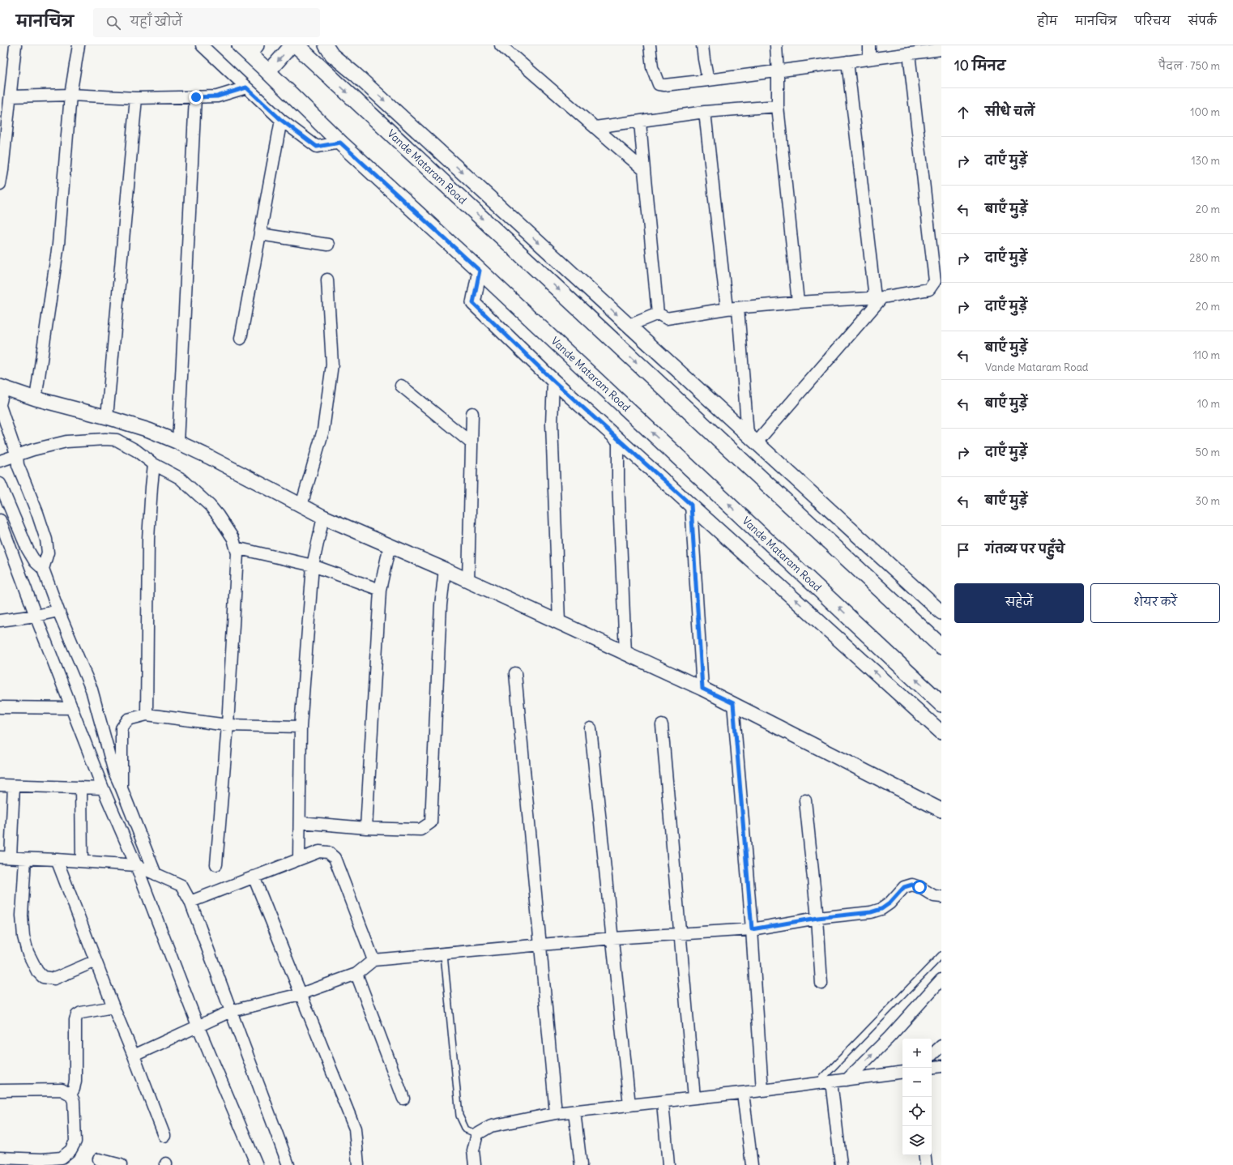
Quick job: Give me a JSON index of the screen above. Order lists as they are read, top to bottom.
{
  "streets": {
    "main road": ["Vande Mataram Road"]
  },
  "page": {
    "header": "मानचित्र",
    "search": "यहाँ खोजें",
    "nav": [
      "होम",
      "मानचित्र",
      "परिचय",
      "संपर्क"
    ],
    "heading": ["10 मिनट", "पैदल · 750 m"],
    "list": [
      ["सीधे चलें", "100 m"],
      ["दाएँ मुड़ें", "130 m"],
      ["बाएँ मुड़ें", "20 m"],
      ["दाएँ मुड़ें", "280 m"],
      ["दाएँ मुड़ें", "20 m"],
      ["बाएँ मुड़ें", "Vande Mataram Road", "110 m"],
      ["बाएँ मुड़ें", "10 m"],
      ["दाएँ मुड़ें", "50 m"],
      ["बाएँ मुड़ें", "30 m"],
      "गंतव्य पर पहुँचे"
    ],
    "buttons": ["सहेजें", "शेयर करें"],
    "map_buttons": ["+", "−"]
  }
}
